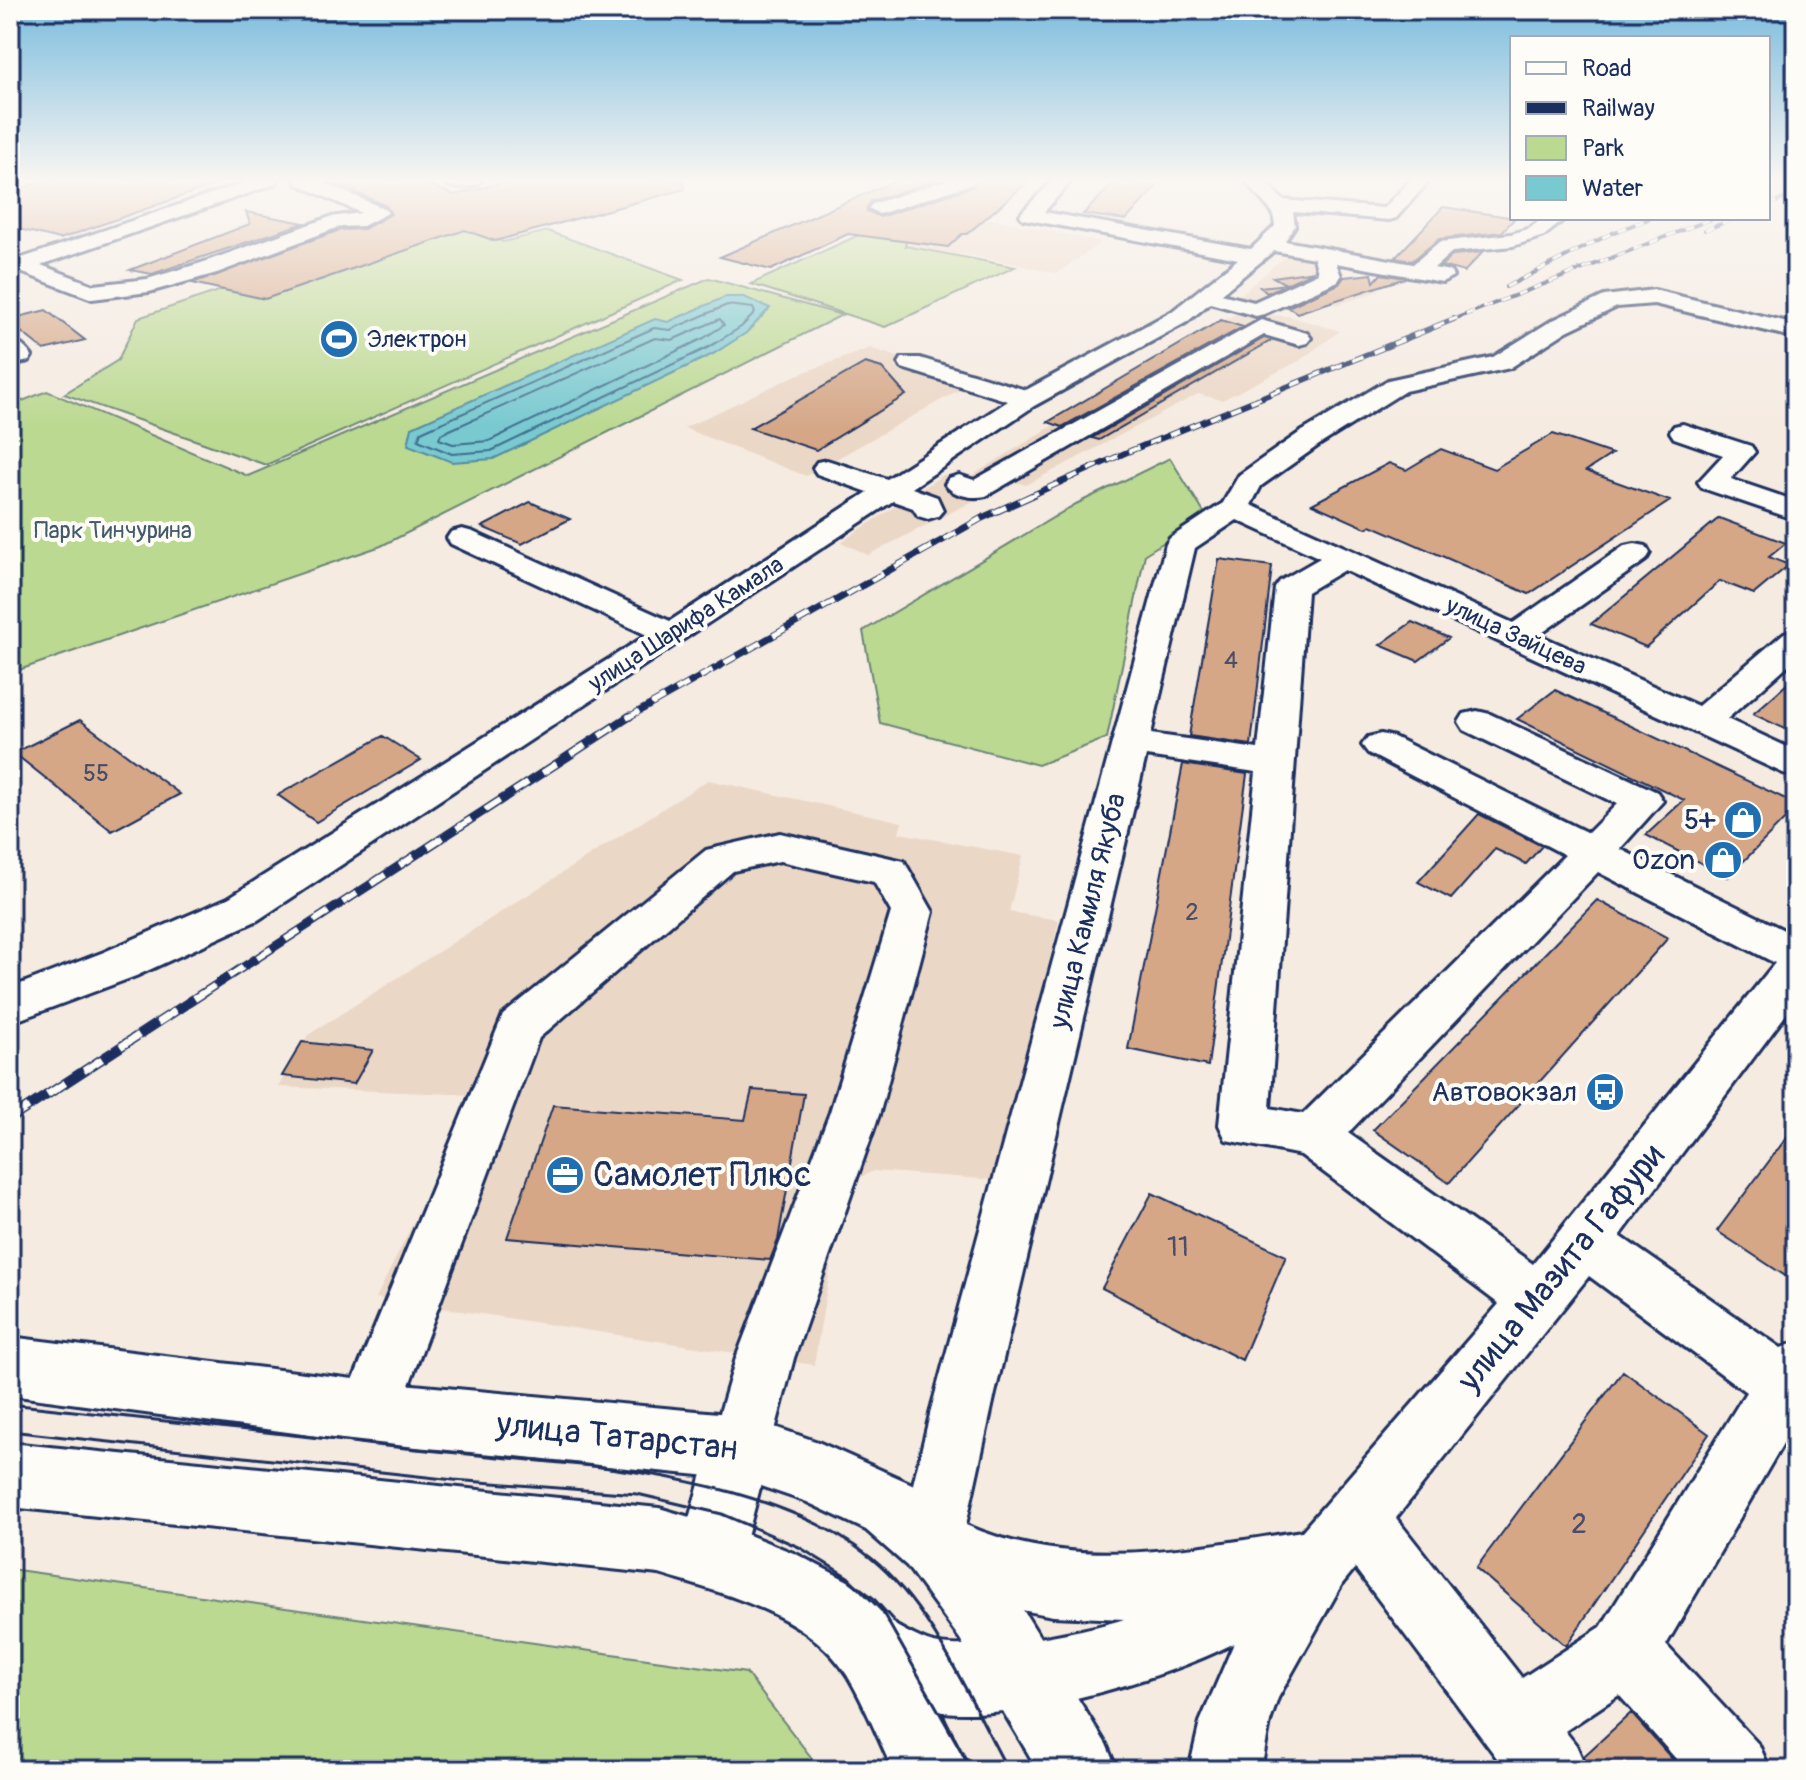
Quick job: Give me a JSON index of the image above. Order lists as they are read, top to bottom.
{
  "streets": {
    "main road": ["улица Татарстан"],
    "street": [
      "улица Шарифа Камала",
      "улица Зайцева",
      "улица Камиля Якуба",
      "улица Мазита Гафури"
    ]
  },
  "crossings": [
    ["улица Зайцева", "улица Камиля Якуба"],
    ["улица Камиля Якуба", "улица Татарстан"],
    ["улица Мазита Гафури", "улица Татарстан"]
  ],
  "parks": ["Парк Тинчурина"],
  "places": {
    "sports": ["Электрон"],
    "shop": ["5+", "Ozon"],
    "bus stop": ["Автовокзал"],
    "office": ["Самолет Плюс"]
  },
  "house_numbers": [
    "4",
    "55",
    "2",
    "11",
    "2"
  ],
  "legend": [
    "Road",
    "Railway",
    "Park",
    "Water"
  ]
}
